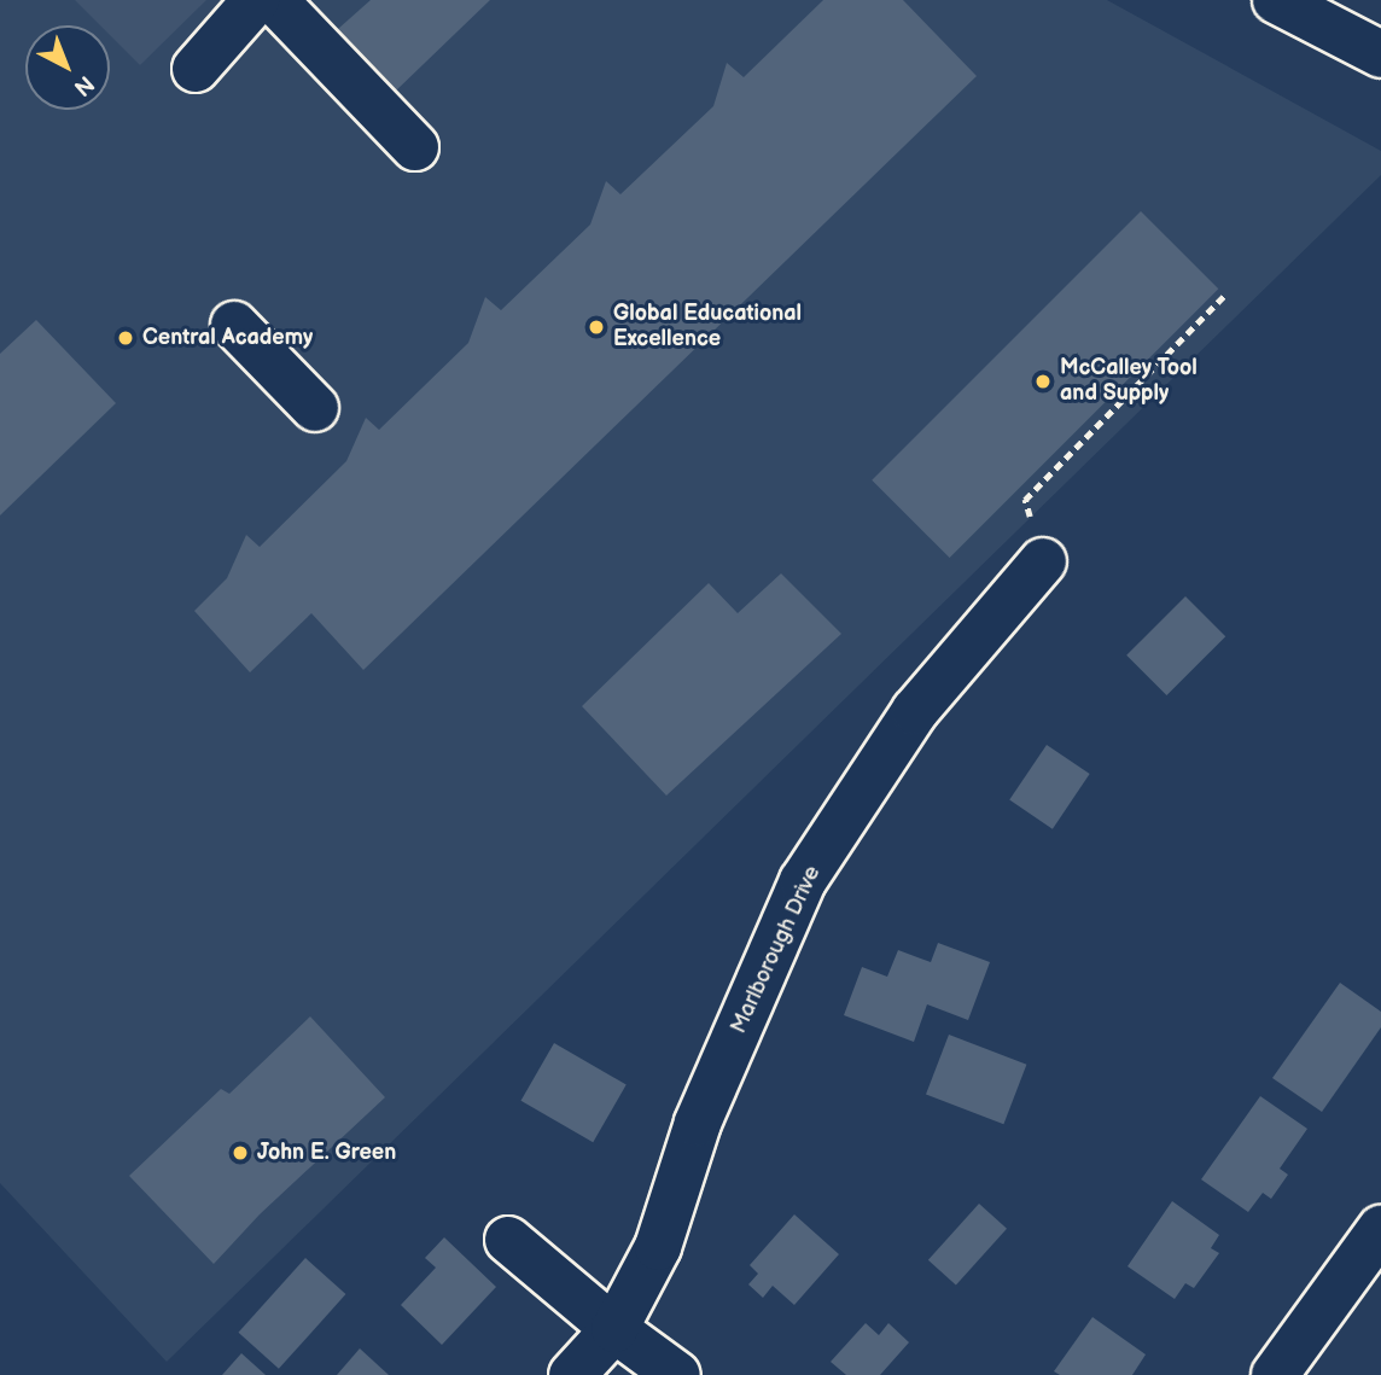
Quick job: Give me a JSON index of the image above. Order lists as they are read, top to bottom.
{
  "streets": {
    "street": ["Marlborough Drive"]
  },
  "places": [
    "Global Educational Excellence",
    "Central Academy",
    "McCalley Tool and Supply",
    "John E. Green"
  ],
  "north": "bottom right"
}
